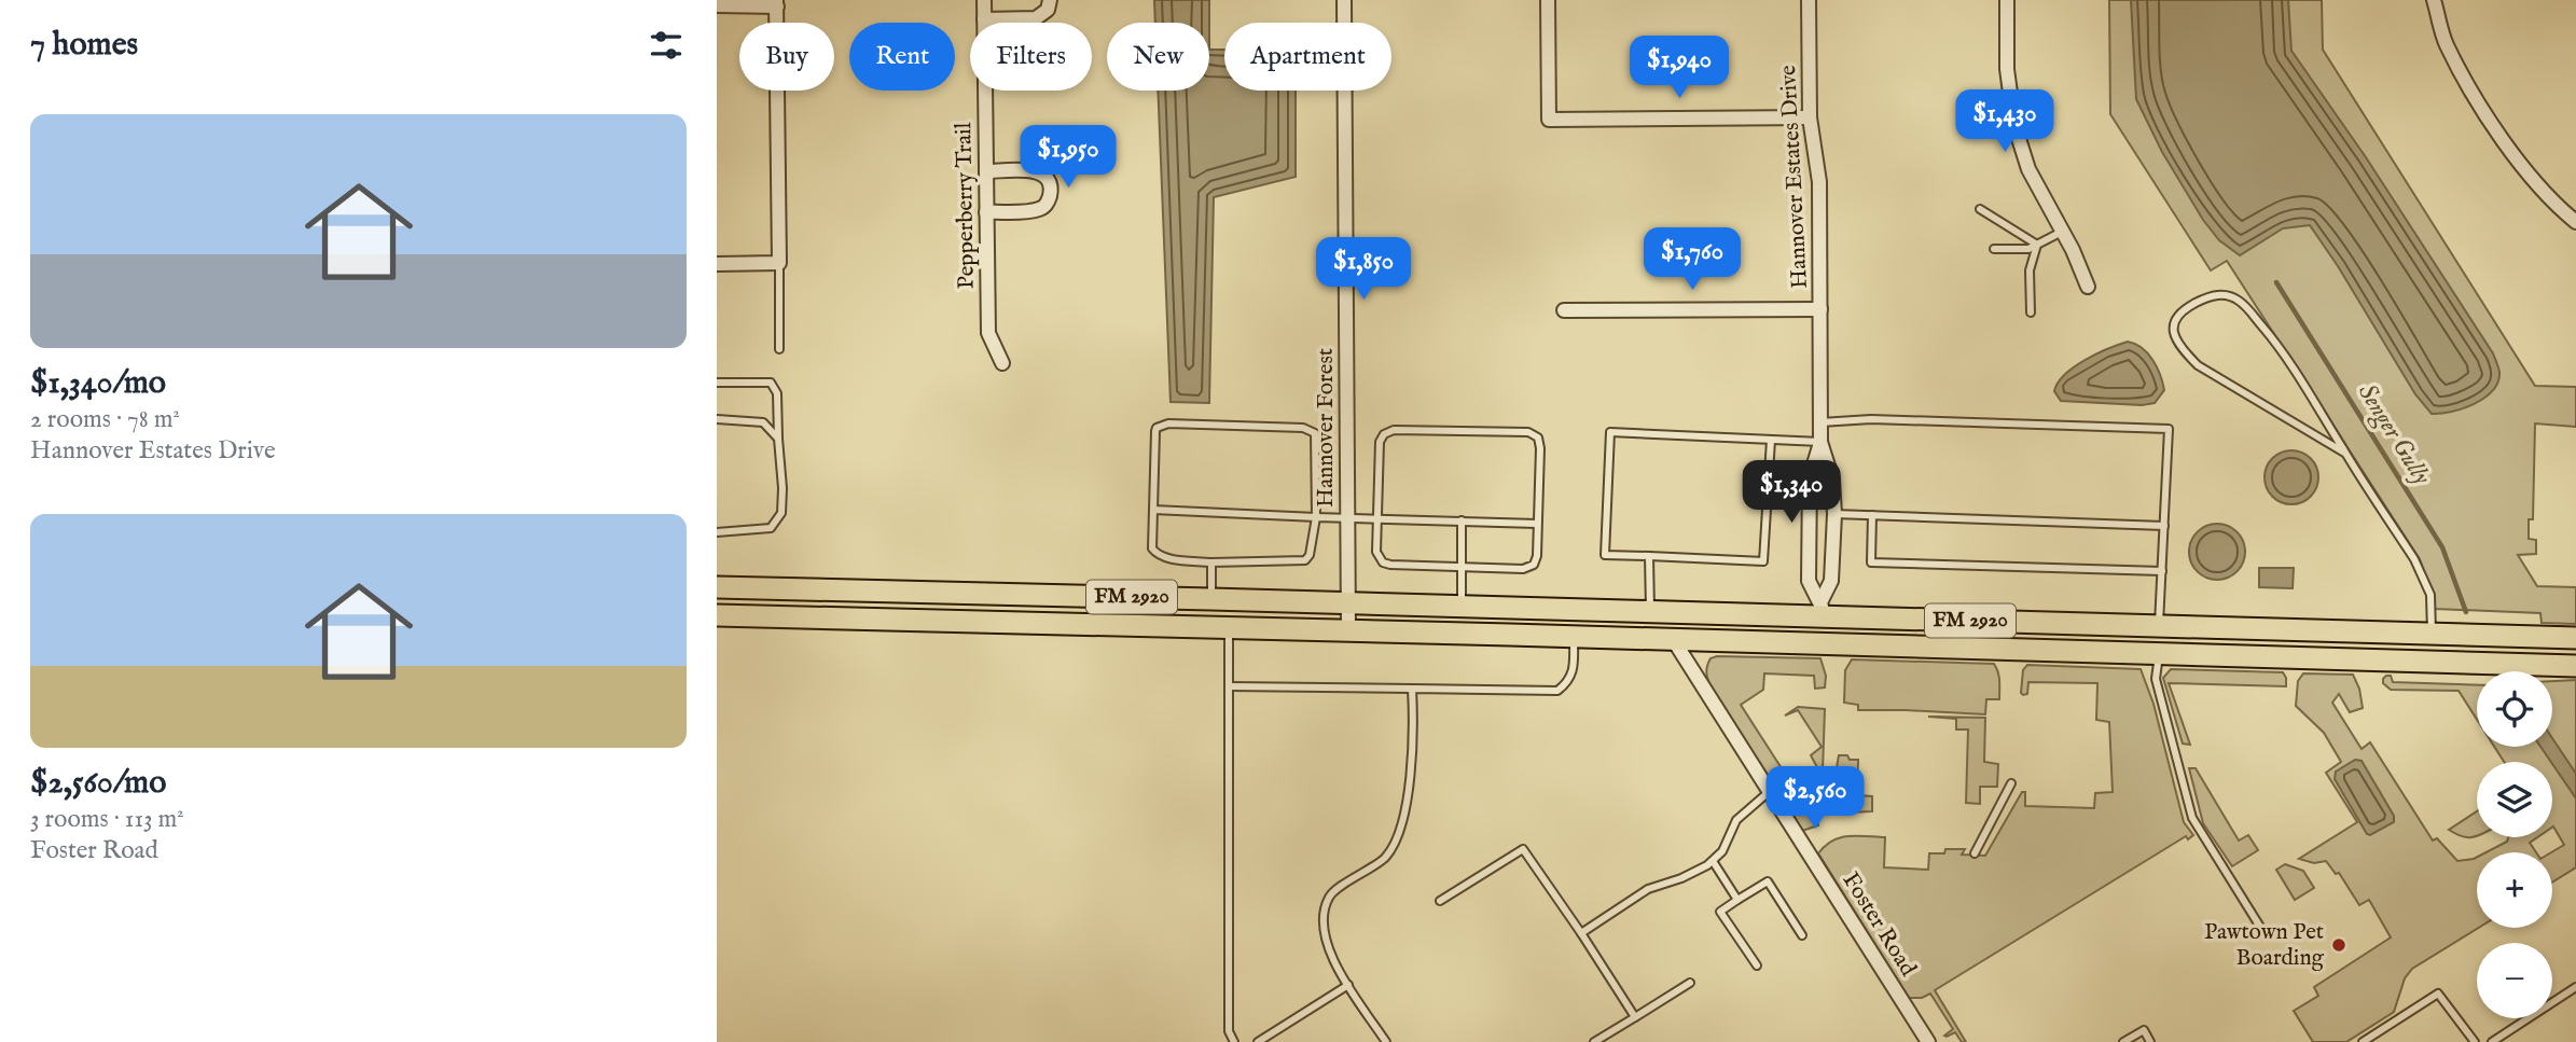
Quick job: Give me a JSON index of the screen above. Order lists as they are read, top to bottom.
{
  "streets": {
    "main road": ["FM 2920"],
    "street": [
      "Hannover Estates Drive",
      "Pepperberry Trail",
      "Hannover Forest",
      "Foster Road"
    ]
  },
  "crossings": [
    ["Hannover Estates Drive", "FM 2920"],
    ["Hannover Forest", "FM 2920"],
    ["FM 2920", "Foster Road"]
  ],
  "water": ["Senger Gully"],
  "places": ["Pawtown Pet Boarding"],
  "page": {
    "heading": "7 homes",
    "chip": [
      "Buy",
      "Rent",
      "Filters",
      "New",
      "Apartment"
    ],
    "price": [
      "$1,940",
      "$1,430",
      "$1,950",
      "$1,760",
      "$1,850",
      "$1,340",
      "$2,560"
    ],
    "list": [
      {
        "name": "$1,340/mo",
        "note": "2 rooms · 78 m² · Hannover Estates Drive"
      },
      {
        "name": "$2,560/mo",
        "note": "3 rooms · 113 m² · Foster Road"
      }
    ],
    "map_buttons": ["+", "−"]
  }
}
